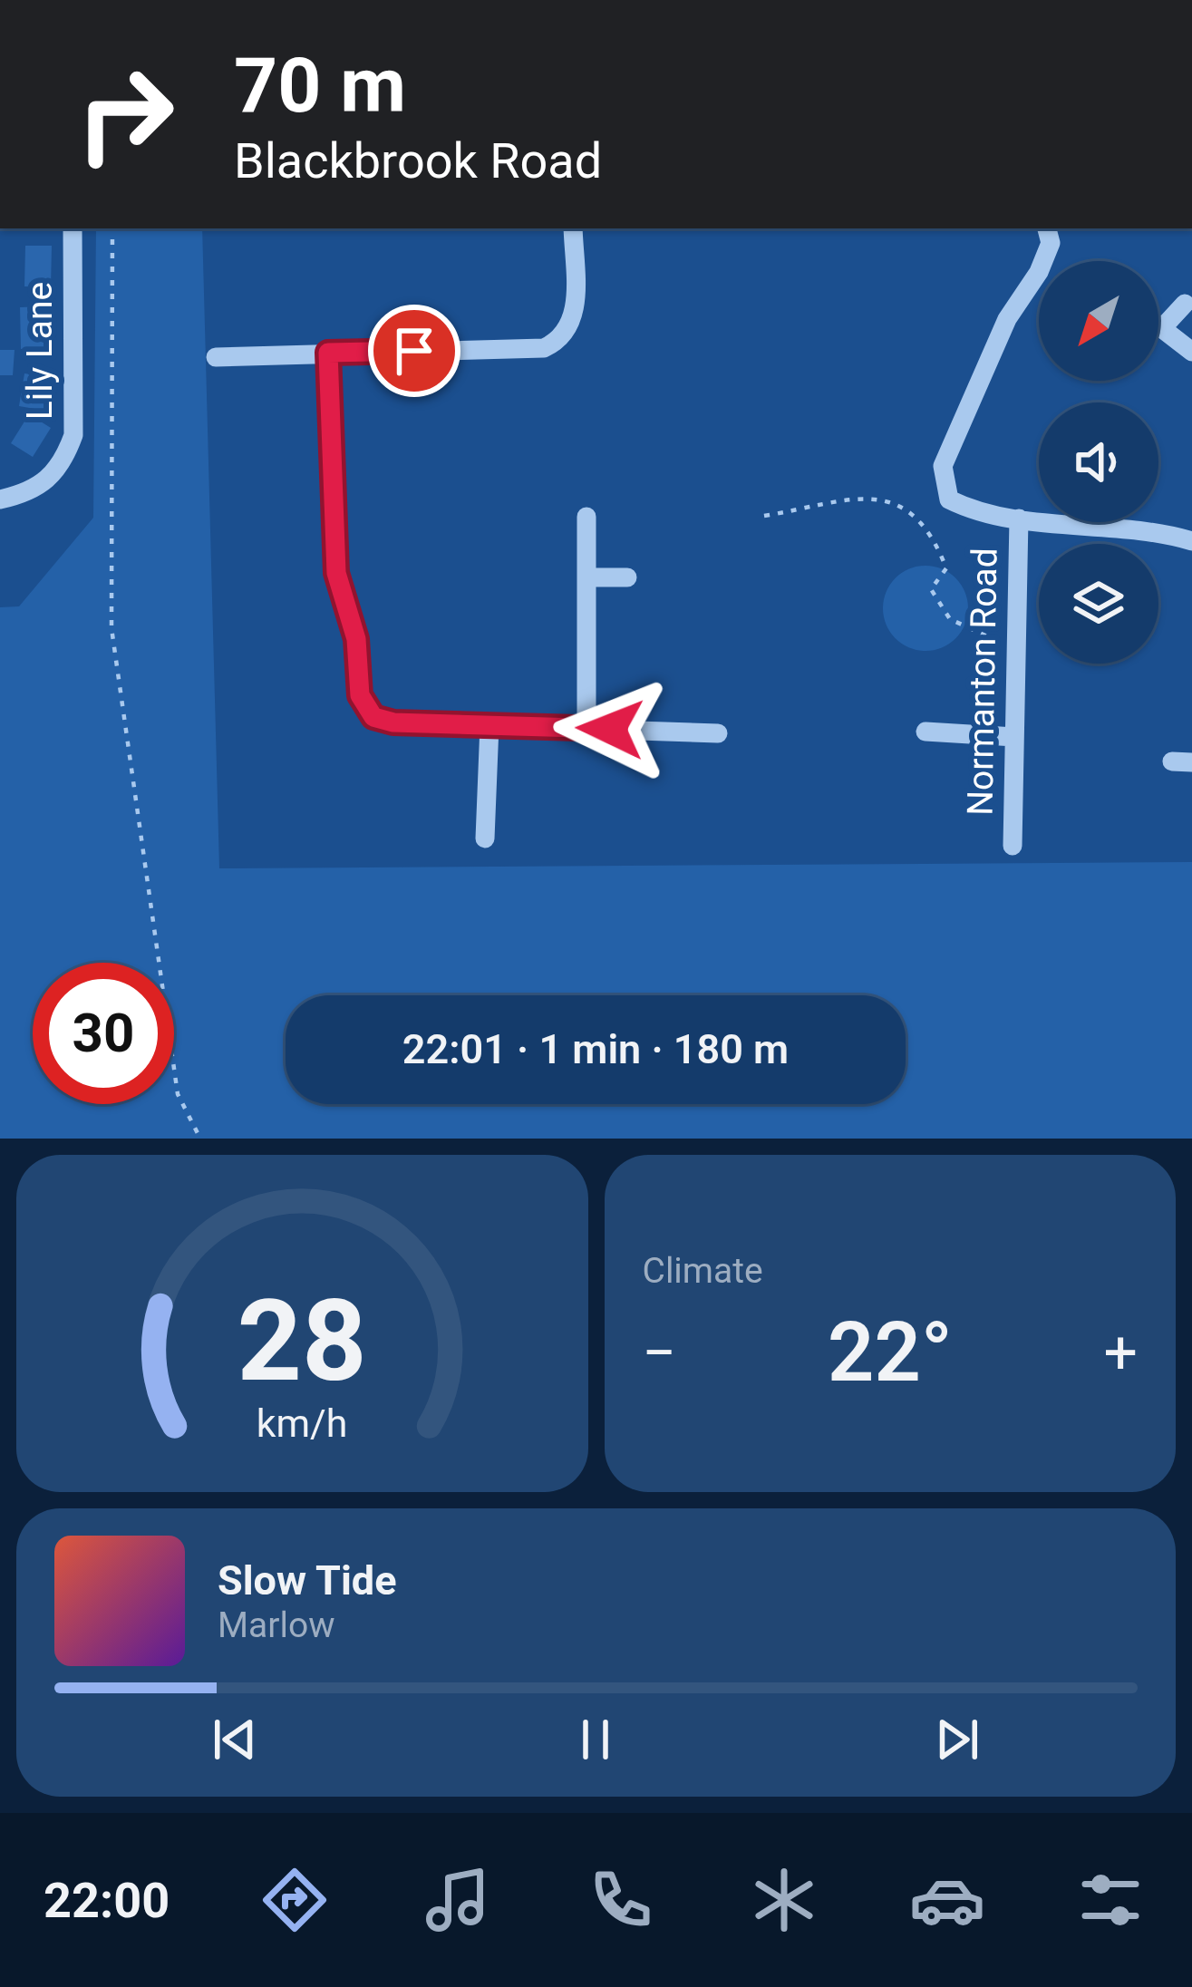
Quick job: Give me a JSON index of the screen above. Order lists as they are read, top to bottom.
{
  "streets": {
    "street": ["Lily Lane", "Normanton Road"]
  },
  "north": "bottom left",
  "page": {
    "turn": ["70 m", "Blackbrook Road"],
    "limit": "30",
    "trip": "22:01 · 1 min · 180 m",
    "tile": "Climate",
    "heat": ["−", "22°", "+"],
    "song": ["Slow Tide", "Marlow"],
    "tabs": "22:00",
    "gauge": ["28", "km/h"]
  }
}
